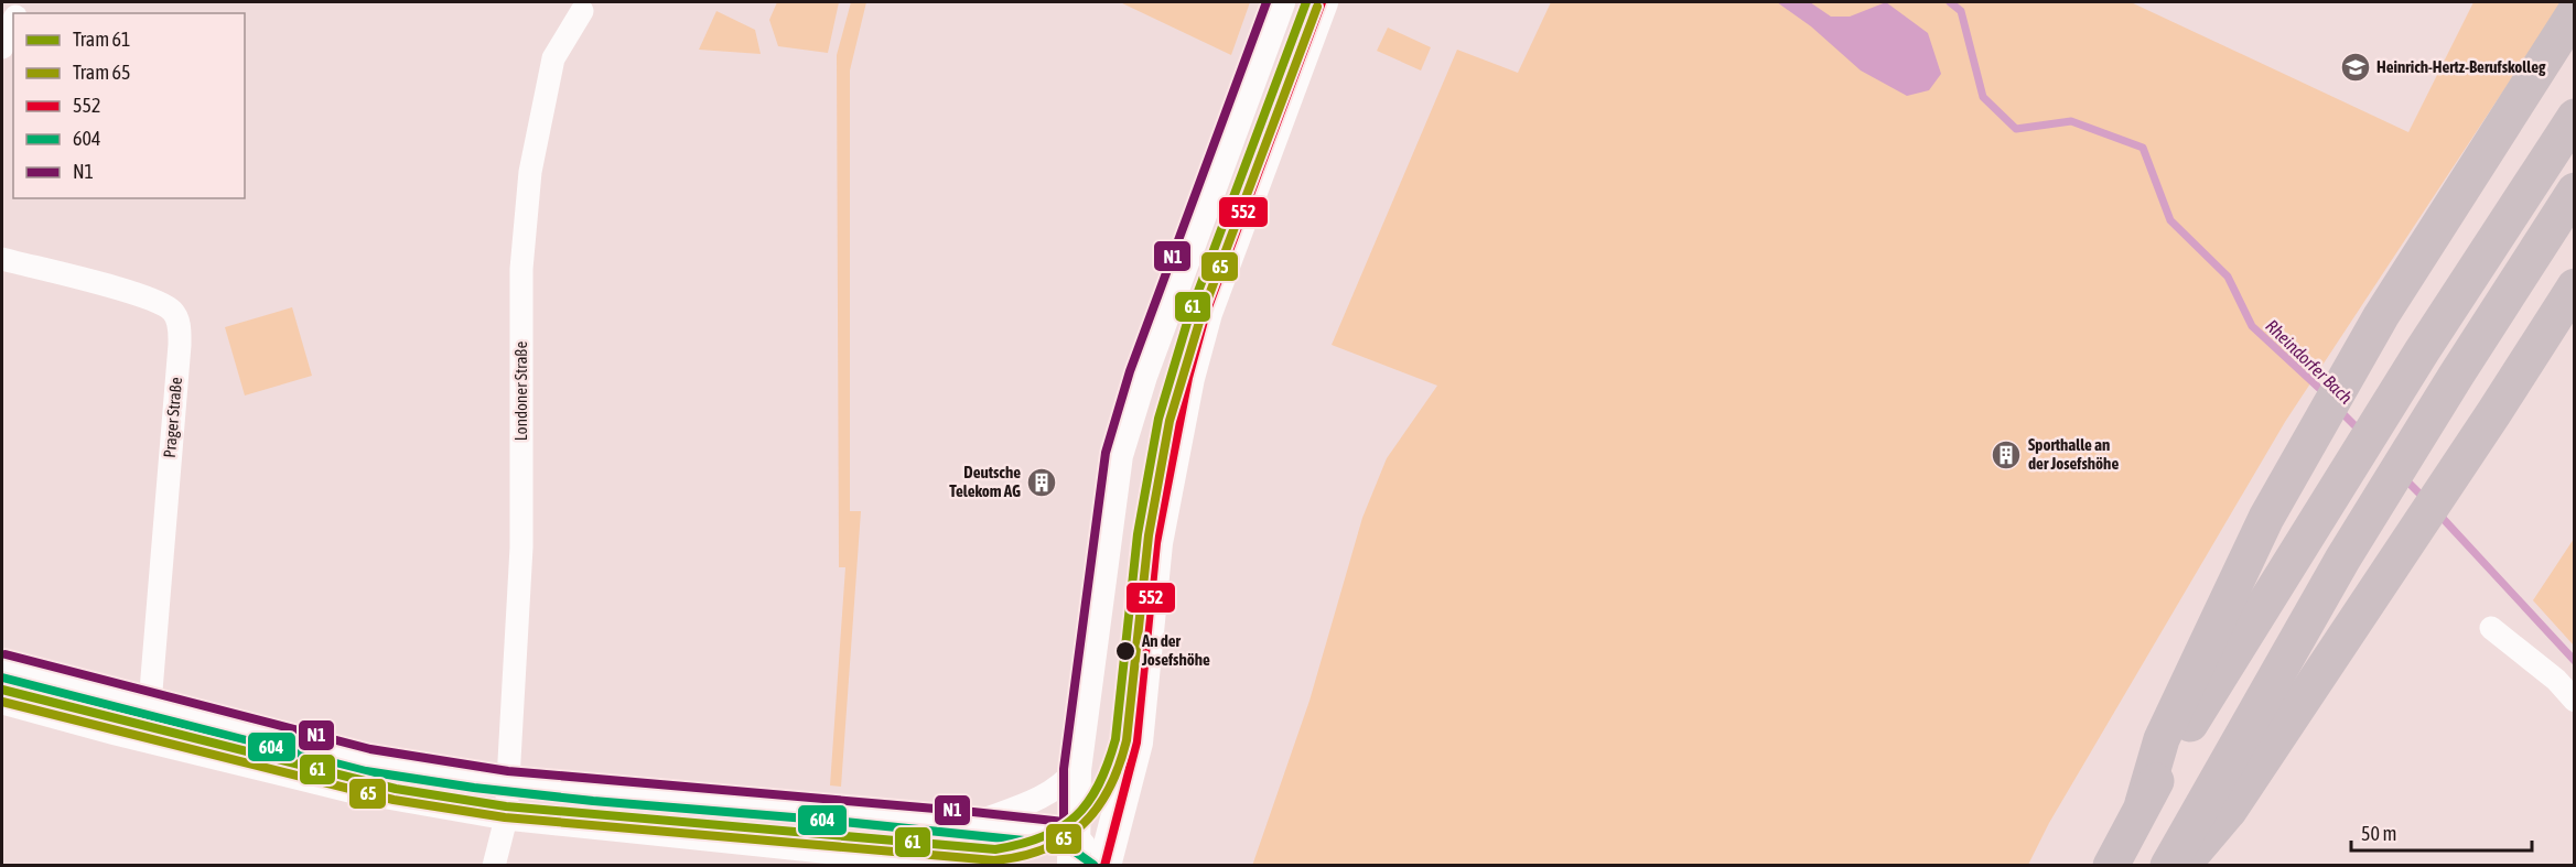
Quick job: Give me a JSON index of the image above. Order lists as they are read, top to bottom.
{
  "streets": {
    "street": ["Londoner Straße", "Prager Straße"]
  },
  "water": ["Rheindorfer Bach"],
  "places": {
    "school or university": ["Heinrich-Hertz-Berufskolleg"],
    "building": ["Sporthalle an der Josefshöhe", "Deutsche Telekom AG"],
    "other": ["An der Josefshöhe"]
  },
  "lines": [
    "tram line 61",
    "transit line 552",
    "transit line N1",
    "tram line 65",
    "transit line 604"
  ],
  "legend": [
    "Tram 61",
    "Tram 65",
    "552",
    "604",
    "N1"
  ],
  "scale_bar": "50 m"
}
